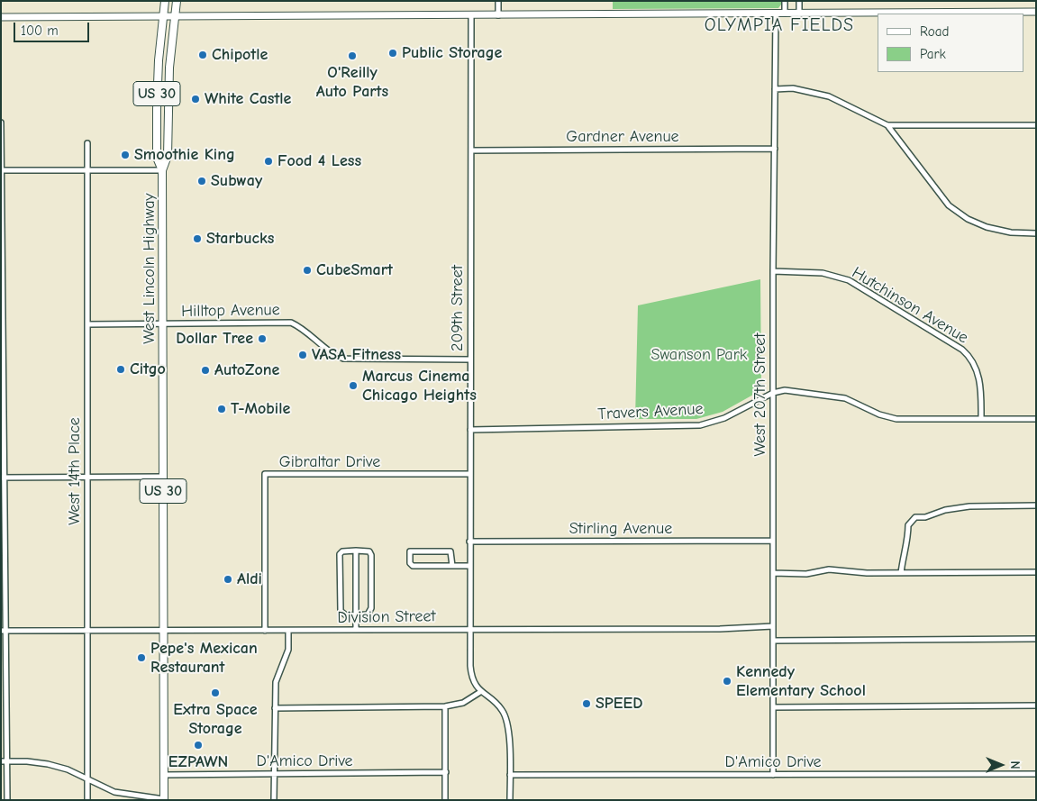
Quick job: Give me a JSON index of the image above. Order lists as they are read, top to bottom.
{
  "streets": {
    "main road": ["US 30", "West Lincoln Highway"],
    "street": [
      "Gardner Avenue",
      "Hutchinson Avenue",
      "209th Street",
      "Hilltop Avenue",
      "West 207th Street",
      "Travers Avenue",
      "Gibraltar Drive",
      "West 14th Place",
      "Stirling Avenue",
      "Division Street",
      "D'Amico Drive"
    ]
  },
  "crossings": [
    ["US 30", "West Lincoln Highway"],
    ["Gardner Avenue", "209th Street"],
    ["Gardner Avenue", "West 207th Street"],
    ["West Lincoln Highway", "Hilltop Avenue"],
    ["West Lincoln Highway", "Division Street"],
    ["West Lincoln Highway", "D'Amico Drive"],
    ["Hutchinson Avenue", "West 207th Street"],
    ["Hutchinson Avenue", "Travers Avenue"],
    ["209th Street", "Hilltop Avenue"],
    ["209th Street", "Travers Avenue"],
    ["209th Street", "Gibraltar Drive"],
    ["209th Street", "Stirling Avenue"],
    ["209th Street", "Division Street"],
    ["Hilltop Avenue", "West 14th Place"],
    ["West 207th Street", "Travers Avenue"],
    ["West 207th Street", "Stirling Avenue"],
    ["West 207th Street", "Division Street"],
    ["West 207th Street", "D'Amico Drive"],
    ["Gibraltar Drive", "Division Street"],
    ["West 14th Place", "Division Street"]
  ],
  "districts": ["OLYMPIA FIELDS"],
  "parks": ["Swanson Park"],
  "places": [
    "Public Storage",
    "Chipotle",
    "O'Reilly Auto Parts",
    "White Castle",
    "Smoothie King",
    "Food 4 Less",
    "Subway",
    "Starbucks",
    "CubeSmart",
    "Dollar Tree",
    "VASA Fitness",
    "Citgo",
    "AutoZone",
    "Marcus Cinema Chicago Heights",
    "T-Mobile",
    "Aldi",
    "Pepe's Mexican Restaurant",
    "Kennedy Elementary School",
    "Extra Space Storage",
    "SPEED",
    "EZPAWN"
  ],
  "legend": ["Road", "Park"],
  "scale_bar": "100 m",
  "north": "right"
}
